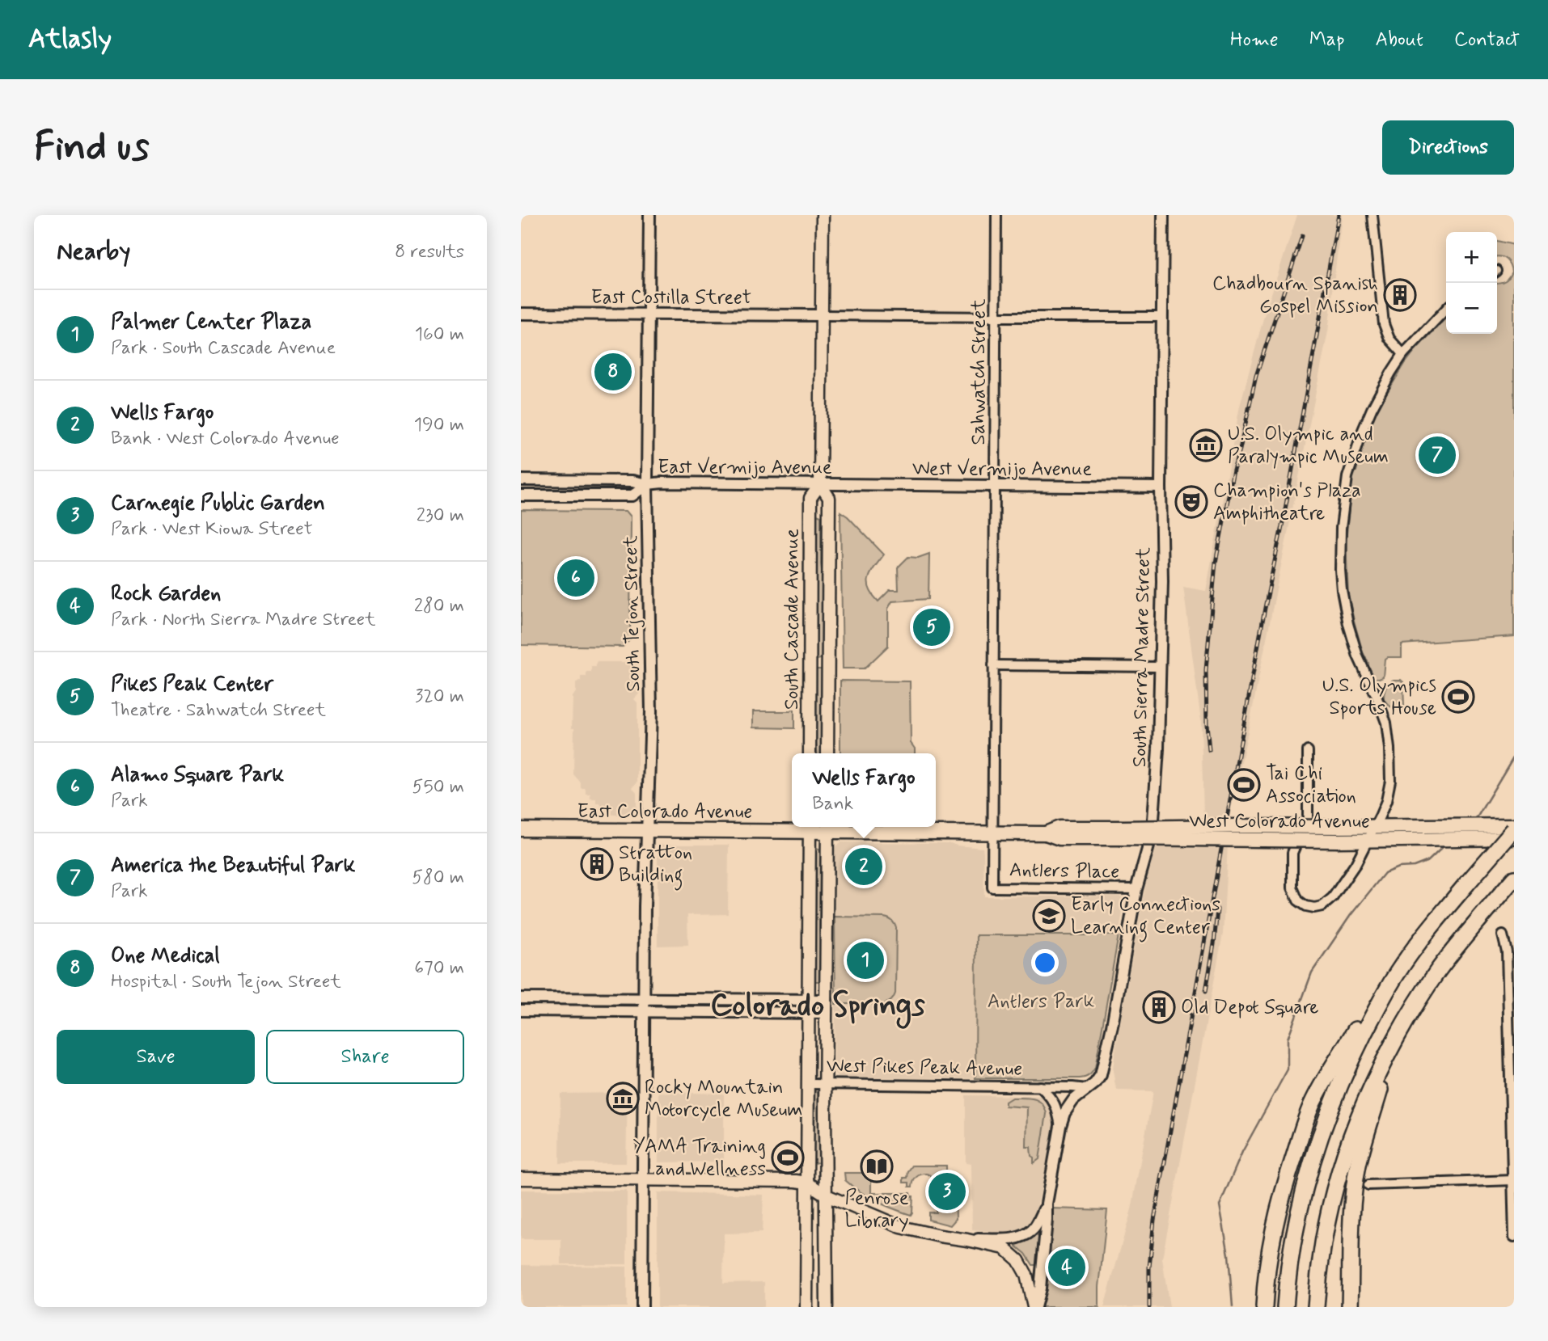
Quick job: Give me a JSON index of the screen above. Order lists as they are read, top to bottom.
{
  "streets": {
    "main road": ["South Cascade Avenue", "East Colorado Avenue", "West Colorado Avenue"],
    "street": [
      "East Costilla Street",
      "Sahwatch Street",
      "East Vermijo Avenue",
      "West Vermijo Avenue",
      "South Tejon Street",
      "South Sierra Madre Street",
      "Antlers Place",
      "West Pikes Peak Avenue"
    ]
  },
  "crossings": [
    ["East Costilla Street", "South Tejon Street"],
    ["East Costilla Street", "South Cascade Avenue"],
    ["Sahwatch Street", "West Vermijo Avenue"],
    ["Sahwatch Street", "West Colorado Avenue"],
    ["Sahwatch Street", "Antlers Place"],
    ["East Vermijo Avenue", "West Vermijo Avenue"],
    ["East Vermijo Avenue", "South Tejon Street"],
    ["East Vermijo Avenue", "South Cascade Avenue"],
    ["West Vermijo Avenue", "South Sierra Madre Street"],
    ["South Tejon Street", "East Colorado Avenue"],
    ["South Sierra Madre Street", "Antlers Place"],
    ["South Sierra Madre Street", "West Pikes Peak Avenue"],
    ["East Colorado Avenue", "West Colorado Avenue"],
    ["West Colorado Avenue", "Antlers Place"]
  ],
  "districts": ["Colorado Springs"],
  "parks": ["Antlers Park"],
  "places": {
    "building": ["Chadbourn Spanish Gospel Mission", "Stratton Building", "Old Depot Square"],
    "museum": ["U.S. Olympic and Paralympic Museum", "Rocky Mountain Motorcycle Museum"],
    "theatre": ["Champion's Plaza Amphitheatre"],
    "sports": ["U.S. Olympics Sports House", "Tai Chi Association", "YAMA Training and Wellness"],
    "school or university": ["Early Connections Learning Center"],
    "library": ["Penrose Library"]
  },
  "page": {
    "header": "Atlasly",
    "nav": [
      "Home",
      "Map",
      "About",
      "Contact"
    ],
    "buttons": [
      "Directions",
      ["Save", "Share"]
    ],
    "title": "Find us",
    "heading": ["Nearby", "8 results"],
    "map_buttons": ["+", "−"],
    "list": [
      {
        "mark": "1",
        "name": "Palmer Center Plaza",
        "note": "Park · South Cascade Avenue",
        "value": "160 m"
      },
      {
        "mark": "2",
        "name": "Wells Fargo",
        "note": "Bank · West Colorado Avenue",
        "value": "190 m"
      },
      {
        "mark": "3",
        "name": "Carnegie Public Garden",
        "note": "Park · West Kiowa Street",
        "value": "230 m"
      },
      {
        "mark": "4",
        "name": "Rock Garden",
        "note": "Park · North Sierra Madre Street",
        "value": "280 m"
      },
      {
        "mark": "5",
        "name": "Pikes Peak Center",
        "note": "Theatre · Sahwatch Street",
        "value": "320 m"
      },
      {
        "mark": "6",
        "name": "Alamo Square Park",
        "note": "Park",
        "value": "550 m"
      },
      {
        "mark": "7",
        "name": "America the Beautiful Park",
        "note": "Park",
        "value": "580 m"
      },
      {
        "mark": "8",
        "name": "One Medical",
        "note": "Hospital · South Tejon Street",
        "value": "670 m"
      }
    ],
    "pins": [
      "8",
      "7",
      "6",
      "5",
      "2",
      "1",
      "3",
      "4"
    ],
    "popup": ["Wells Fargo", "Bank"]
  }
}
